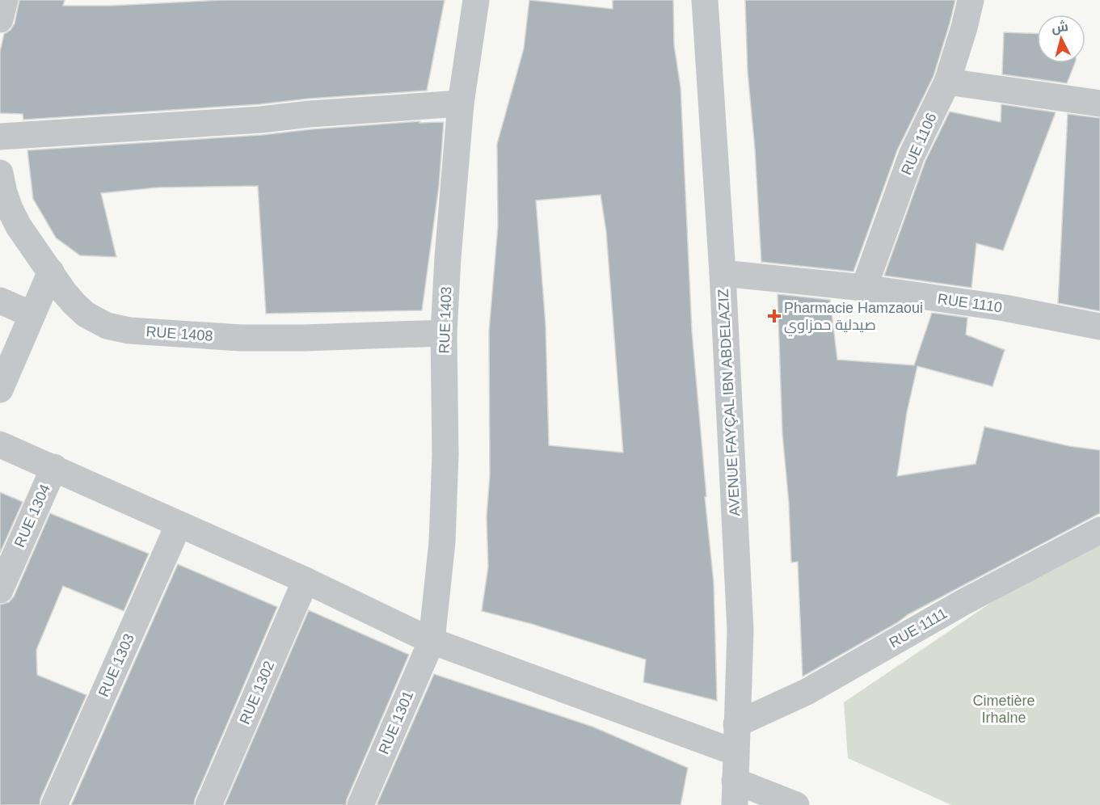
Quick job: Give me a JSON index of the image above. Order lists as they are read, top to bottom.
{
  "streets": {
    "street": [
      "RUE 1106",
      "RUE 1110",
      "RUE 1403",
      "RUE 1408",
      "AVENUE FAYÇAL IBN ABDELAZIZ",
      "RUE 1304",
      "RUE 1111",
      "RUE 1303",
      "RUE 1302",
      "RUE 1301"
    ]
  },
  "crossings": [
    ["RUE 1106", "RUE 1110"],
    ["RUE 1110", "AVENUE FAYÇAL IBN ABDELAZIZ"],
    ["RUE 1403", "RUE 1408"],
    ["RUE 1403", "RUE 1301"],
    ["AVENUE FAYÇAL IBN ABDELAZIZ", "RUE 1111"]
  ],
  "parks": ["Cimetière Irhalne"],
  "places": {
    "health": ["Pharmacie Hamzaoui صيدلية حمزاوي"]
  },
  "north": "top"
}
